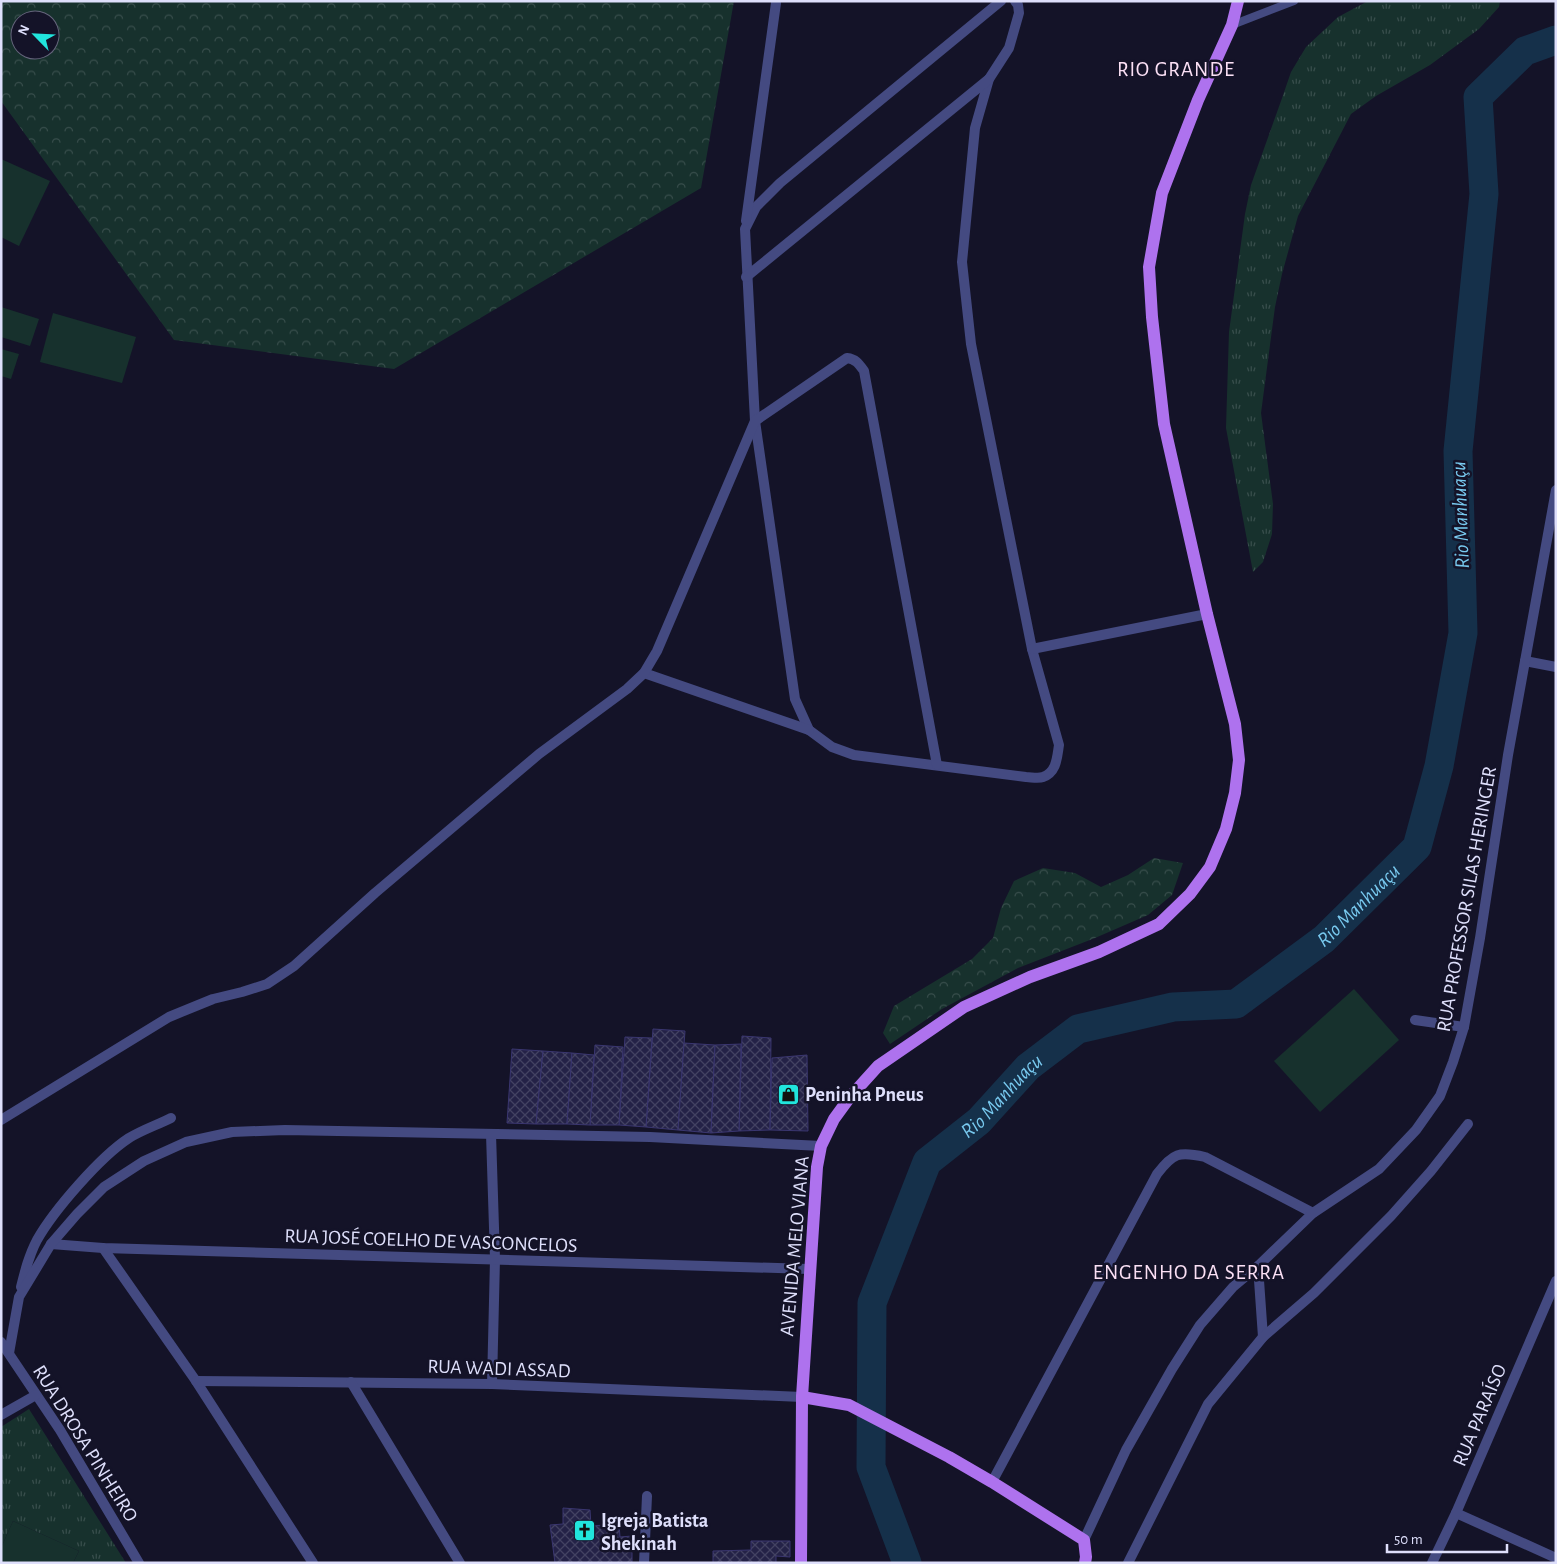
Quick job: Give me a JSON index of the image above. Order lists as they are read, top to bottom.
{
  "streets": {
    "main road": ["AVENIDA MELO VIANA"],
    "street": [
      "RUA PROFESSOR SILAS HERINGER",
      "RUA JOSÉ COELHO DE VASCONCELOS",
      "RUA WADI ASSAD",
      "RUA PARAÍSO",
      "RUA DROSA PINHEIRO"
    ]
  },
  "crossings": [
    ["RUA JOSÉ COELHO DE VASCONCELOS", "AVENIDA MELO VIANA"],
    ["AVENIDA MELO VIANA", "RUA WADI ASSAD"]
  ],
  "districts": ["RIO GRANDE", "ENGENHO DA SERRA"],
  "water": ["Rio Manhuaçu"],
  "places": {
    "shop": ["Peninha Pneus"],
    "church": ["Igreja Batista Shekinah"]
  },
  "scale_bar": "50 m",
  "north": "top left"
}
